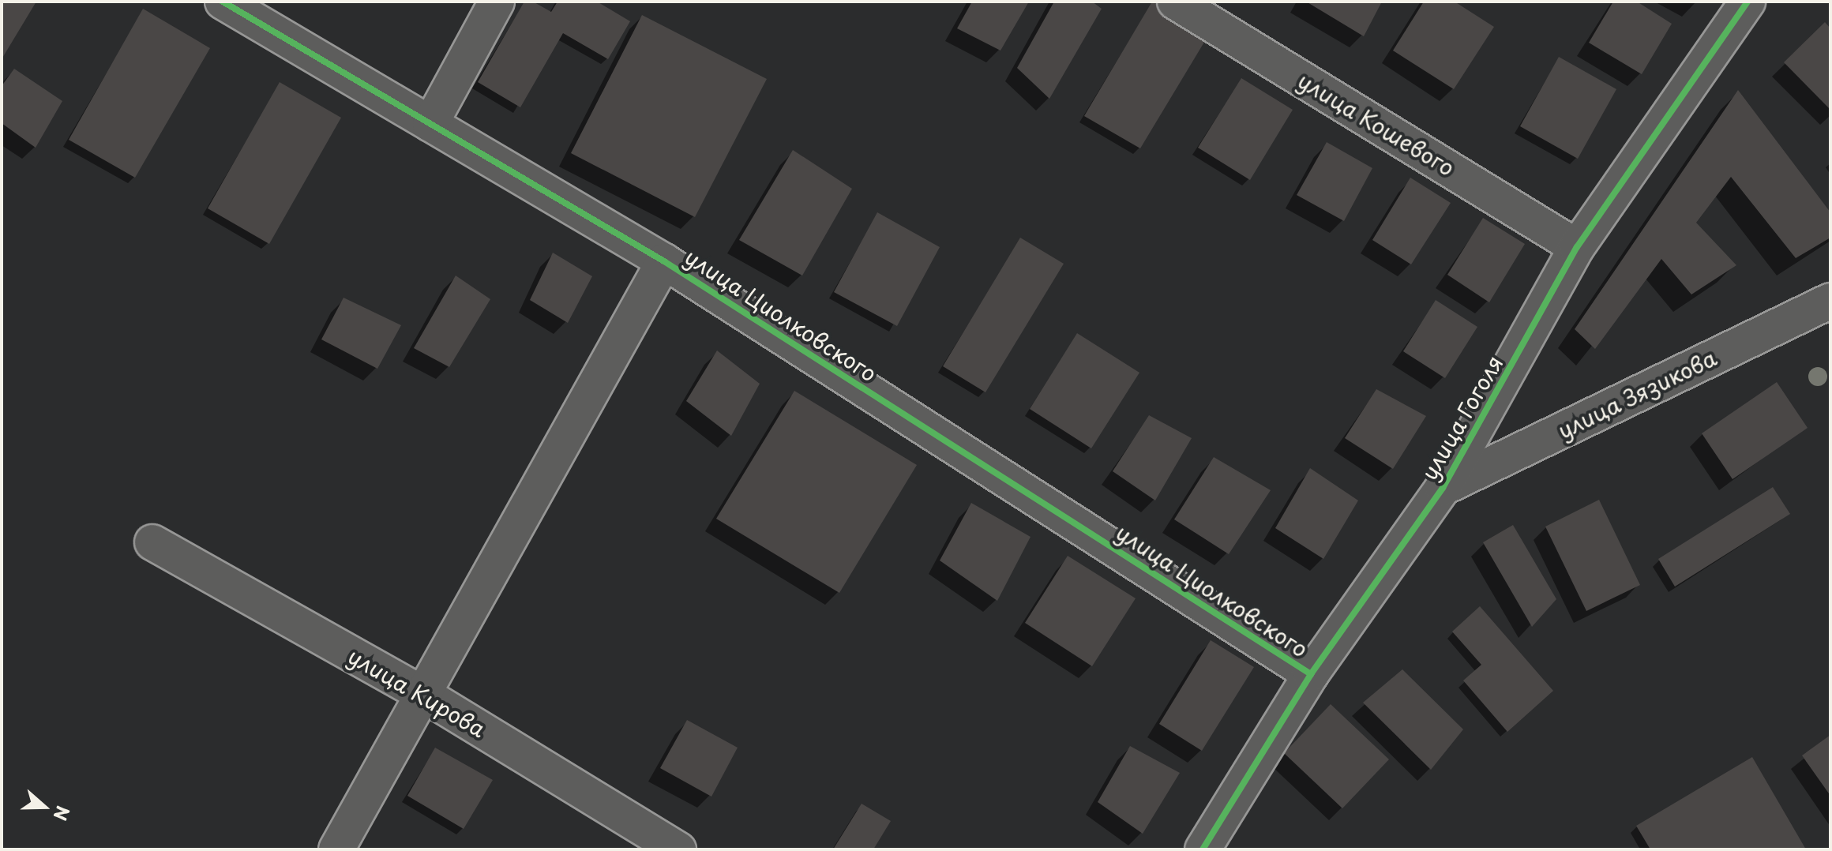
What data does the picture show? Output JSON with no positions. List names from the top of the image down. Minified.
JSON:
{"streets":{"street":["улица Кошевого","улица Циолковского","улица Зязикова","улица Гоголя","улица Кирова"]},"crossings":[["улица Кошевого","улица Гоголя"],["улица Циолковского","улица Гоголя"],["улица Зязикова","улица Гоголя"]],"north":"right"}
